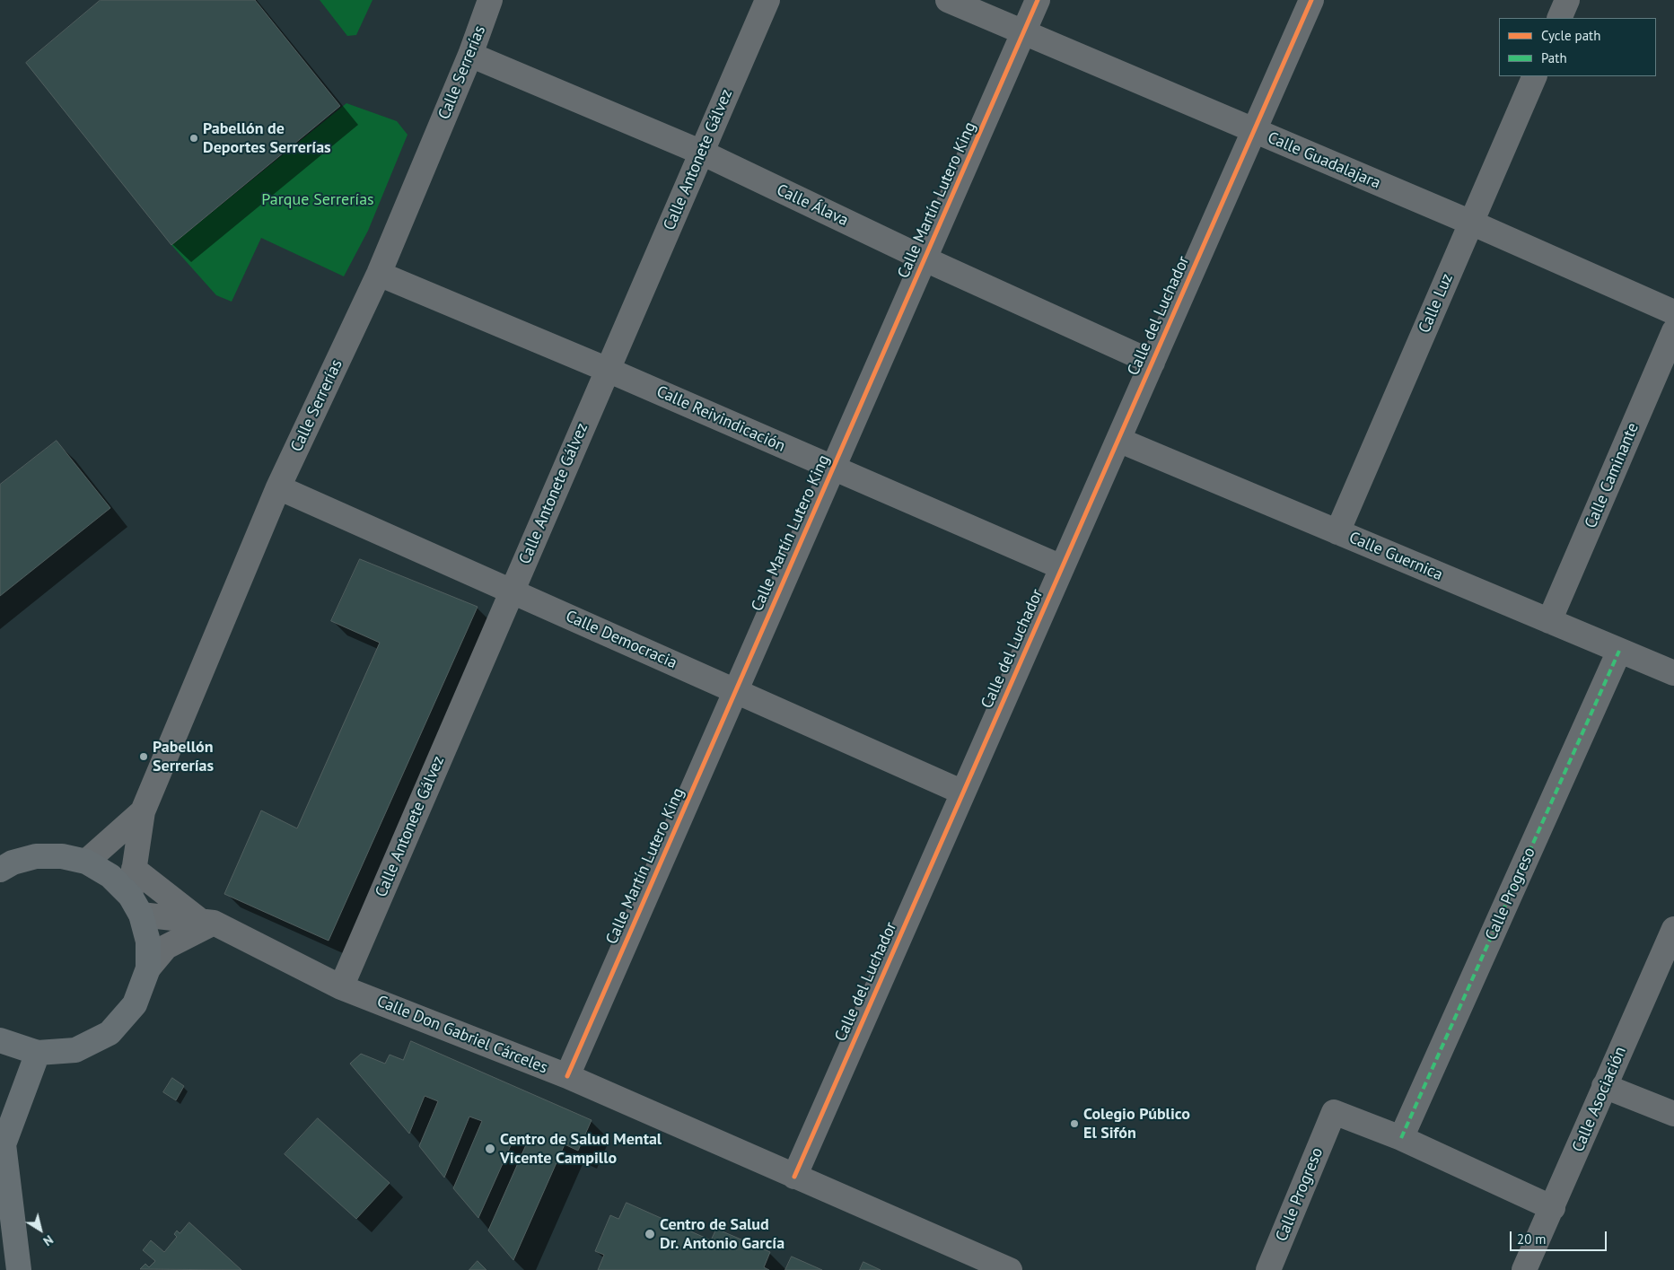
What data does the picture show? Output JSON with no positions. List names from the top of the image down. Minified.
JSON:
{"streets":{"street":["Calle Serrerías","Calle Antonete Gálvez","Calle Guadalajara","Calle Martín Lutero King","Calle Álava","Calle Luz","Calle del Luchador","Calle Reivindicación","Calle Caminante","Calle Guernica","Calle Democracia","Calle Progreso","Calle Don Gabriel Cárceles","Calle Asociación"]},"crossings":[["Calle Serrerías","Calle Álava"],["Calle Serrerías","Calle Reivindicación"],["Calle Serrerías","Calle Democracia"],["Calle Antonete Gálvez","Calle Álava"],["Calle Antonete Gálvez","Calle Reivindicación"],["Calle Antonete Gálvez","Calle Democracia"],["Calle Antonete Gálvez","Calle Don Gabriel Cárceles"],["Calle Guadalajara","Calle Martín Lutero King"],["Calle Guadalajara","Calle Luz"],["Calle Guadalajara","Calle del Luchador"],["Calle Martín Lutero King","Calle Álava"],["Calle Martín Lutero King","Calle Reivindicación"],["Calle Martín Lutero King","Calle Democracia"],["Calle Martín Lutero King","Calle Don Gabriel Cárceles"],["Calle Álava","Calle del Luchador"],["Calle Luz","Calle Guernica"],["Calle del Luchador","Calle Reivindicación"],["Calle del Luchador","Calle Guernica"],["Calle del Luchador","Calle Democracia"],["Calle del Luchador","Calle Don Gabriel Cárceles"],["Calle Caminante","Calle Guernica"],["Calle Guernica","Calle Progreso"],["Calle Progreso","Calle Asociación"]],"parks":["Parque Serrerías"],"places":["Pabellón de Deportes Serrerías","Pabellón Serrerías","Colegio Público El Sifón","Centro de Salud Mental Vicente Campillo","Centro de Salud Dr. Antonio García"],"legend":["Cycle path","Path"],"scale_bar":"20 m","north":"bottom right"}
